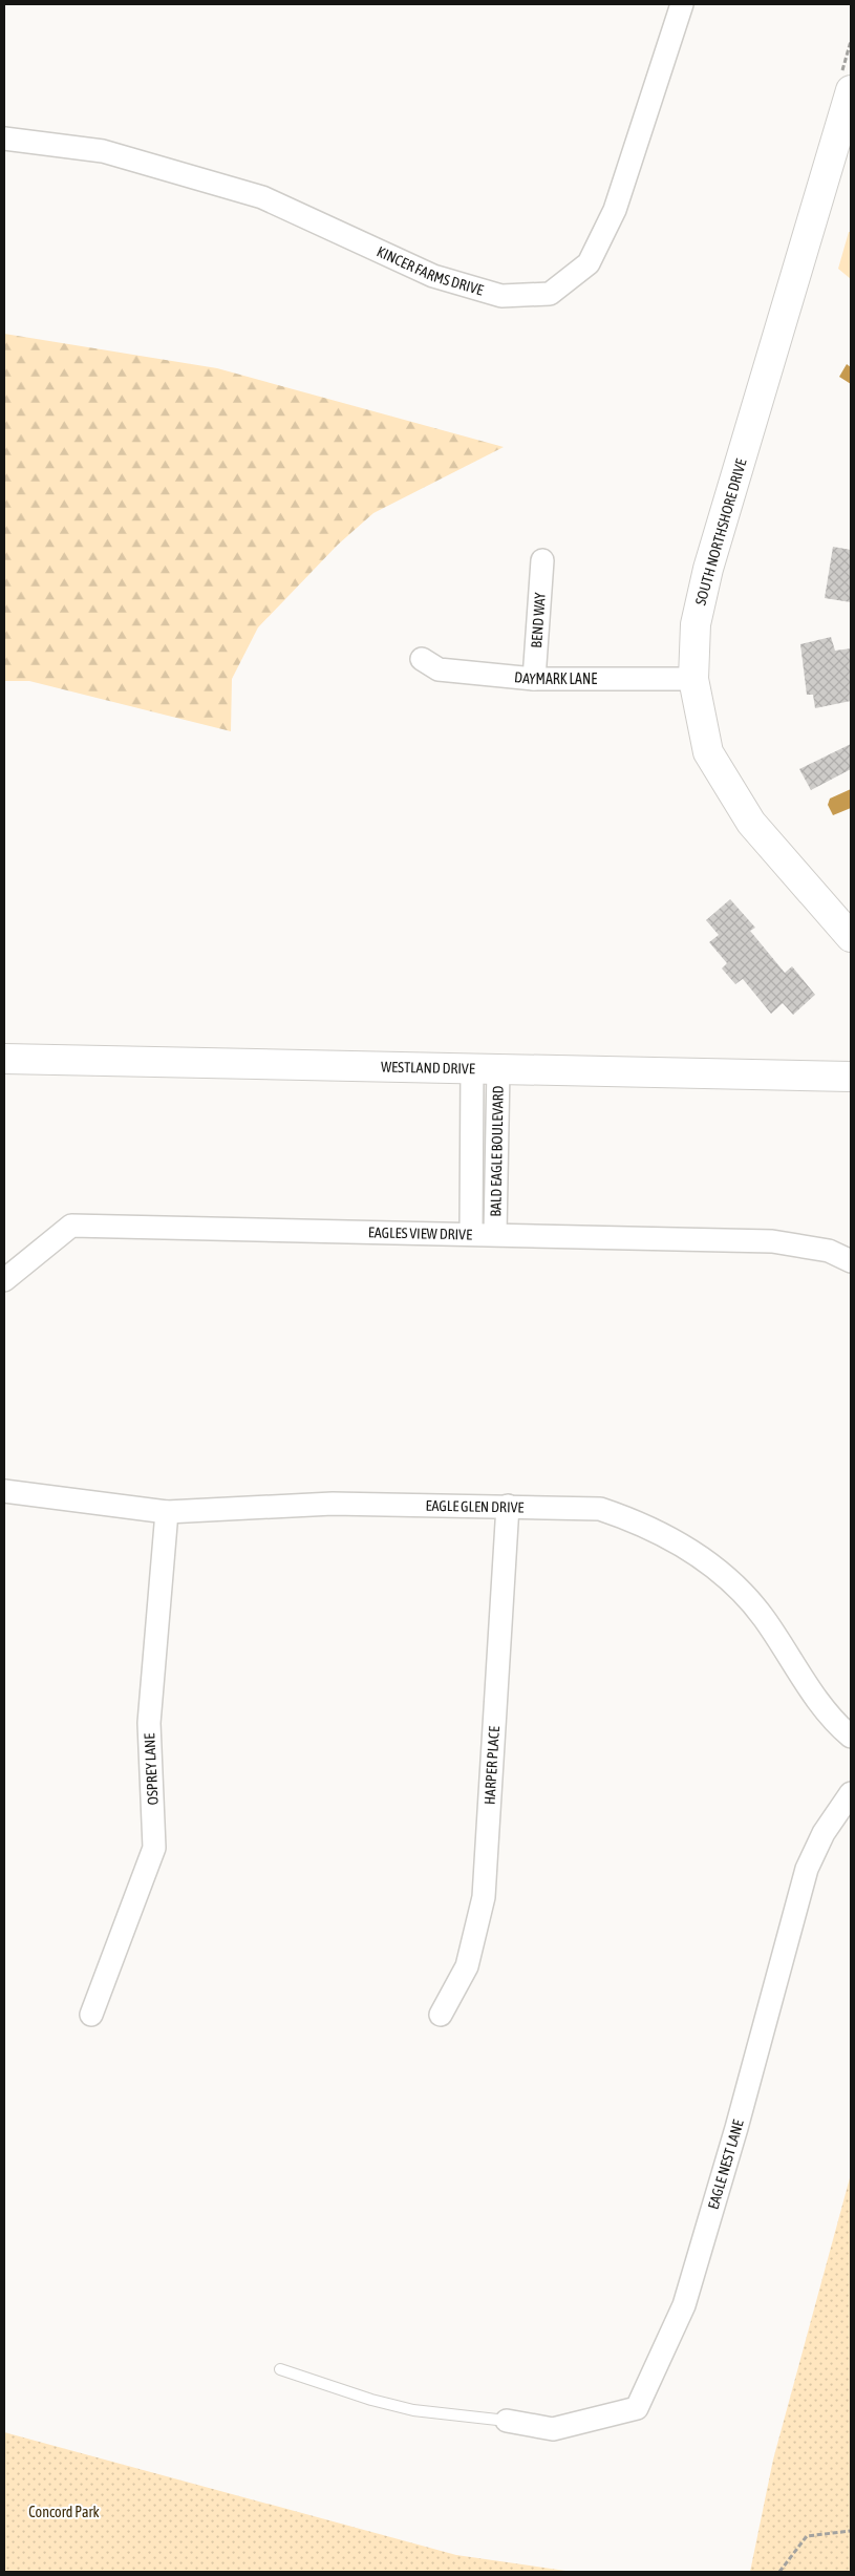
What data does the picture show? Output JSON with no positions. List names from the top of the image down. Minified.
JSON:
{"streets":{"main road":["SOUTH NORTHSHORE DRIVE","WESTLAND DRIVE"],"street":["KINCER FARMS DRIVE","BEND WAY","DAYMARK LANE","BALD EAGLE BOULEVARD","EAGLES VIEW DRIVE","EAGLE GLEN DRIVE","HARPER PLACE","OSPREY LANE","EAGLE NEST LANE"]},"crossings":[["SOUTH NORTHSHORE DRIVE","DAYMARK LANE"],["BEND WAY","DAYMARK LANE"],["WESTLAND DRIVE","BALD EAGLE BOULEVARD"],["BALD EAGLE BOULEVARD","EAGLES VIEW DRIVE"],["EAGLE GLEN DRIVE","HARPER PLACE"],["EAGLE GLEN DRIVE","OSPREY LANE"]],"parks":["Concord Park"]}
